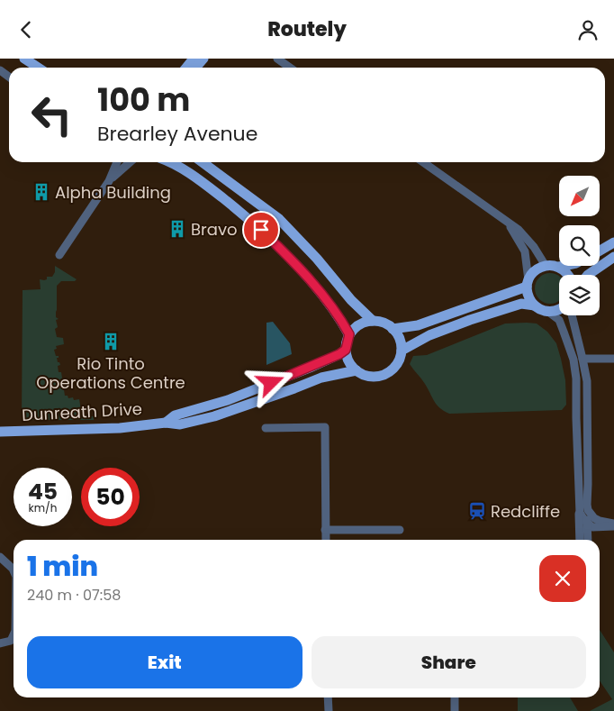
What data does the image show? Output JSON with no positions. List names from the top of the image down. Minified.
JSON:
{"streets":{"main road":["Dunreath Drive"]},"places":{"building":["Alpha Building","Bravo","Rio Tinto Operations Centre"],"station":["Redcliffe"]},"north":"bottom left","page":{"header":"Routely","turn":["100 m","Brearley Avenue"],"speed":"45 km/h","limit":"50","heading":["1 min","240 m · 07:58"],"buttons":["Exit","Share"]}}
